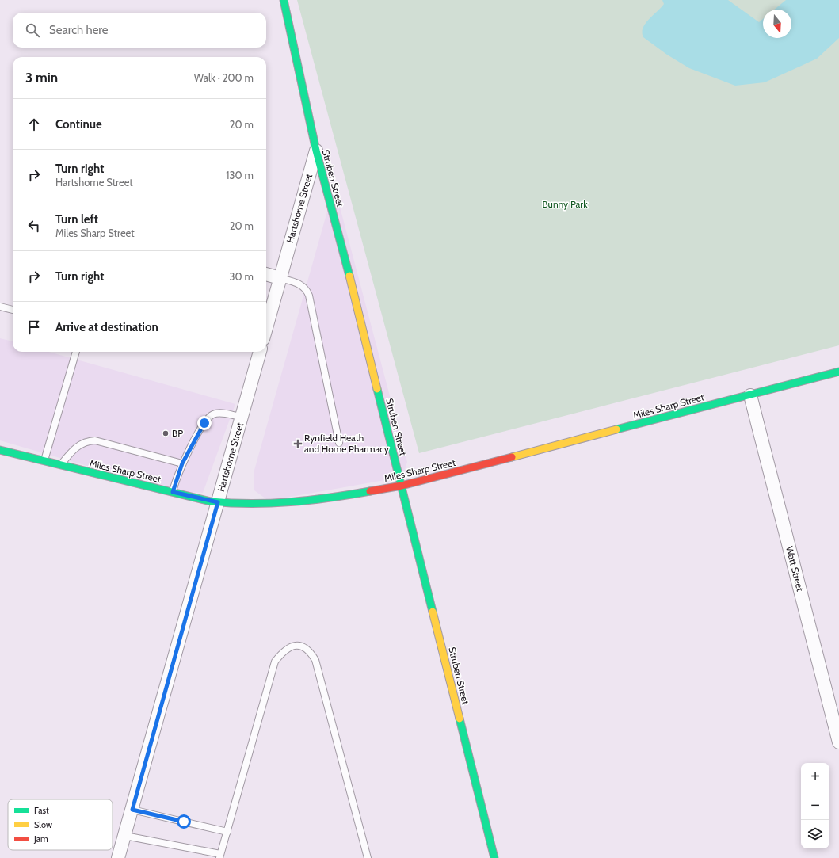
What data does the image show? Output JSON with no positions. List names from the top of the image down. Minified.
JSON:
{"streets":{"street":["Struben Street","Hartshorne Street","Miles Sharp Street","Watt Street"]},"crossings":[["Struben Street","Hartshorne Street"],["Struben Street","Miles Sharp Street"],["Hartshorne Street","Miles Sharp Street"],["Miles Sharp Street","Watt Street"]],"parks":["Bunny Park"],"places":{"other":["BP"],"health":["Rynfield Heath and Home Pharmacy"]},"legend":["Fast","Slow","Jam"],"north":"bottom","page":{"search":"Search here","heading":["3 min","Walk · 200 m"],"list":[["Continue","20 m"],["Turn right","Hartshorne Street","130 m"],["Turn left","Miles Sharp Street","20 m"],["Turn right","30 m"],"Arrive at destination"],"map_buttons":["+","−"]}}
